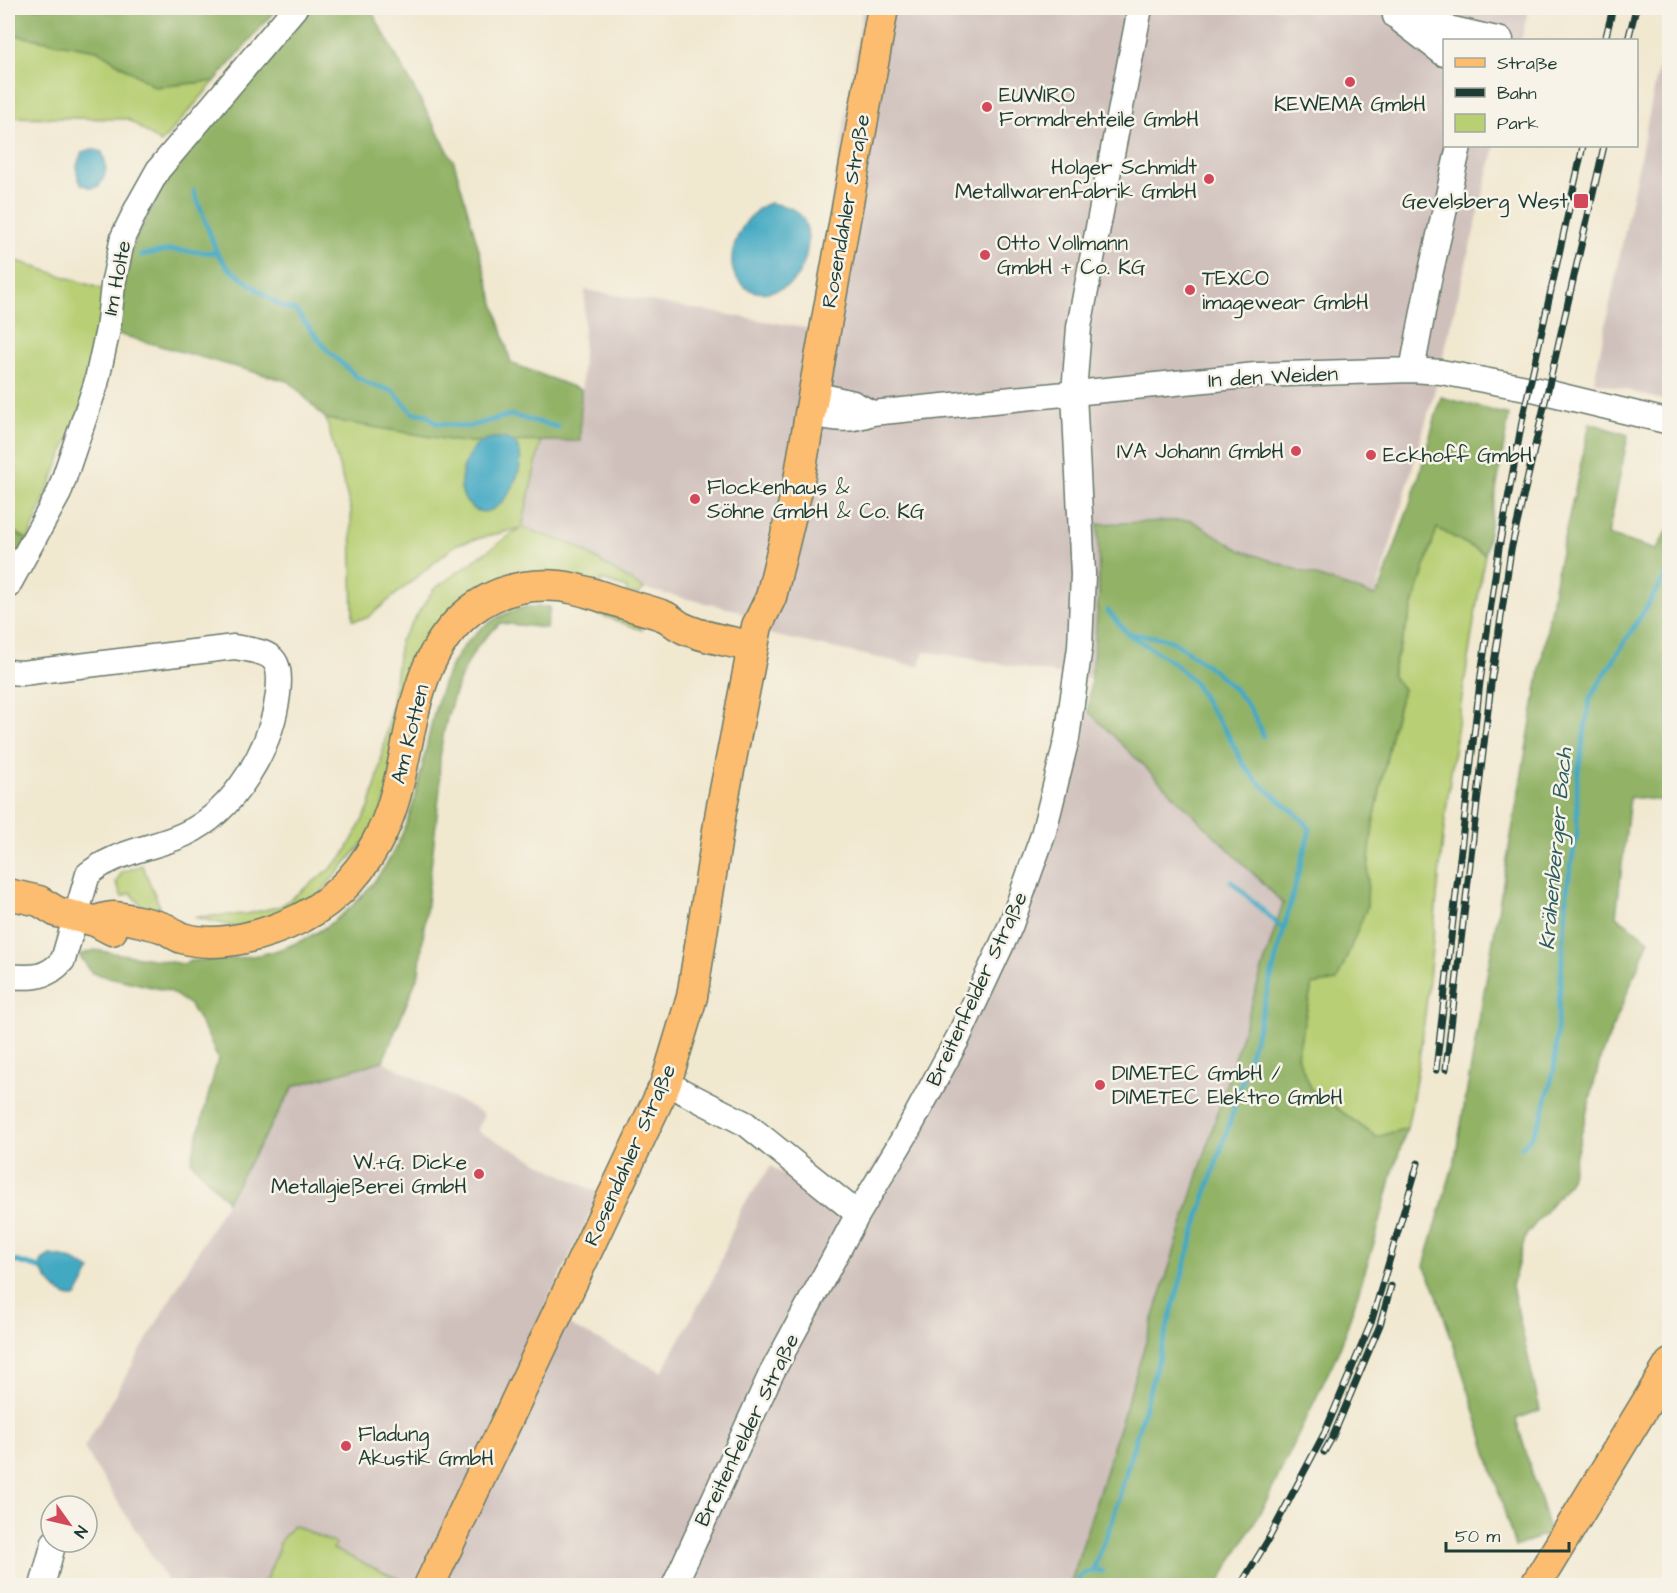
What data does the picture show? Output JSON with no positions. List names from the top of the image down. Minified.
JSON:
{"streets":{"main road":["Rosendahler Straße","Am Kotten"],"street":["Im Holte","In den Weiden","Breitenfelder Straße"]},"crossings":[["Rosendahler Straße","In den Weiden"],["Rosendahler Straße","Am Kotten"],["In den Weiden","Breitenfelder Straße"]],"water":["Krähenberger Bach"],"places":{"other":["KEWEMA GmbH","EUWIRO Formdrehteile GmbH","Holger Schmidt Metallwarenfabrik GmbH","Otto Vollmann GmbH + Co. KG","TEXCO imagewear GmbH","IVA Johann GmbH","Eckhoff GmbH","Flockenhaus & Söhne GmbH & Co. KG","DIMETEC GmbH / DIMETEC Elektro GmbH","W.+G. Dicke Metallgießerei GmbH","Fladung Akustik GmbH"],"transit":["Gevelsberg West"]},"legend":["Straße","Bahn","Park"],"scale_bar":"50 m","north":"bottom right"}
